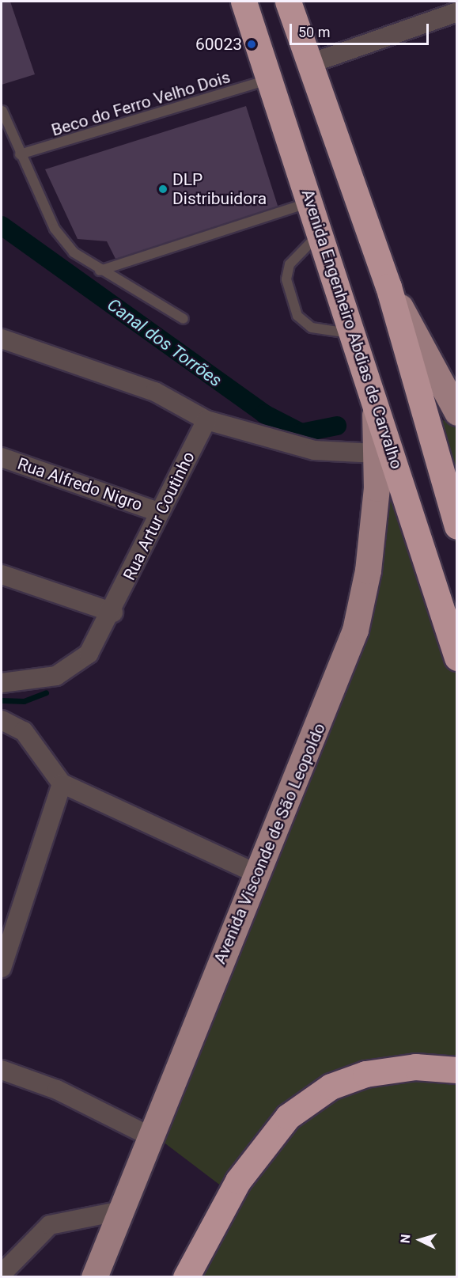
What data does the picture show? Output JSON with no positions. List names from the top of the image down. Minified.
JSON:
{"streets":{"highway":["Avenida Engenheiro Abdias de Carvalho"],"main road":["Avenida Visconde de São Leopoldo"],"street":["Rua Alfredo Nigro","Rua Artur Coutinho"],"lane":["Beco do Ferro Velho Dois"]},"crossings":[["Beco do Ferro Velho Dois","Avenida Engenheiro Abdias de Carvalho"],["Avenida Engenheiro Abdias de Carvalho","Avenida Visconde de São Leopoldo"],["Rua Alfredo Nigro","Rua Artur Coutinho"]],"water":["Canal dos Torrões"],"places":["60023","DLP Distribuidora"],"scale_bar":"50 m","north":"left"}
